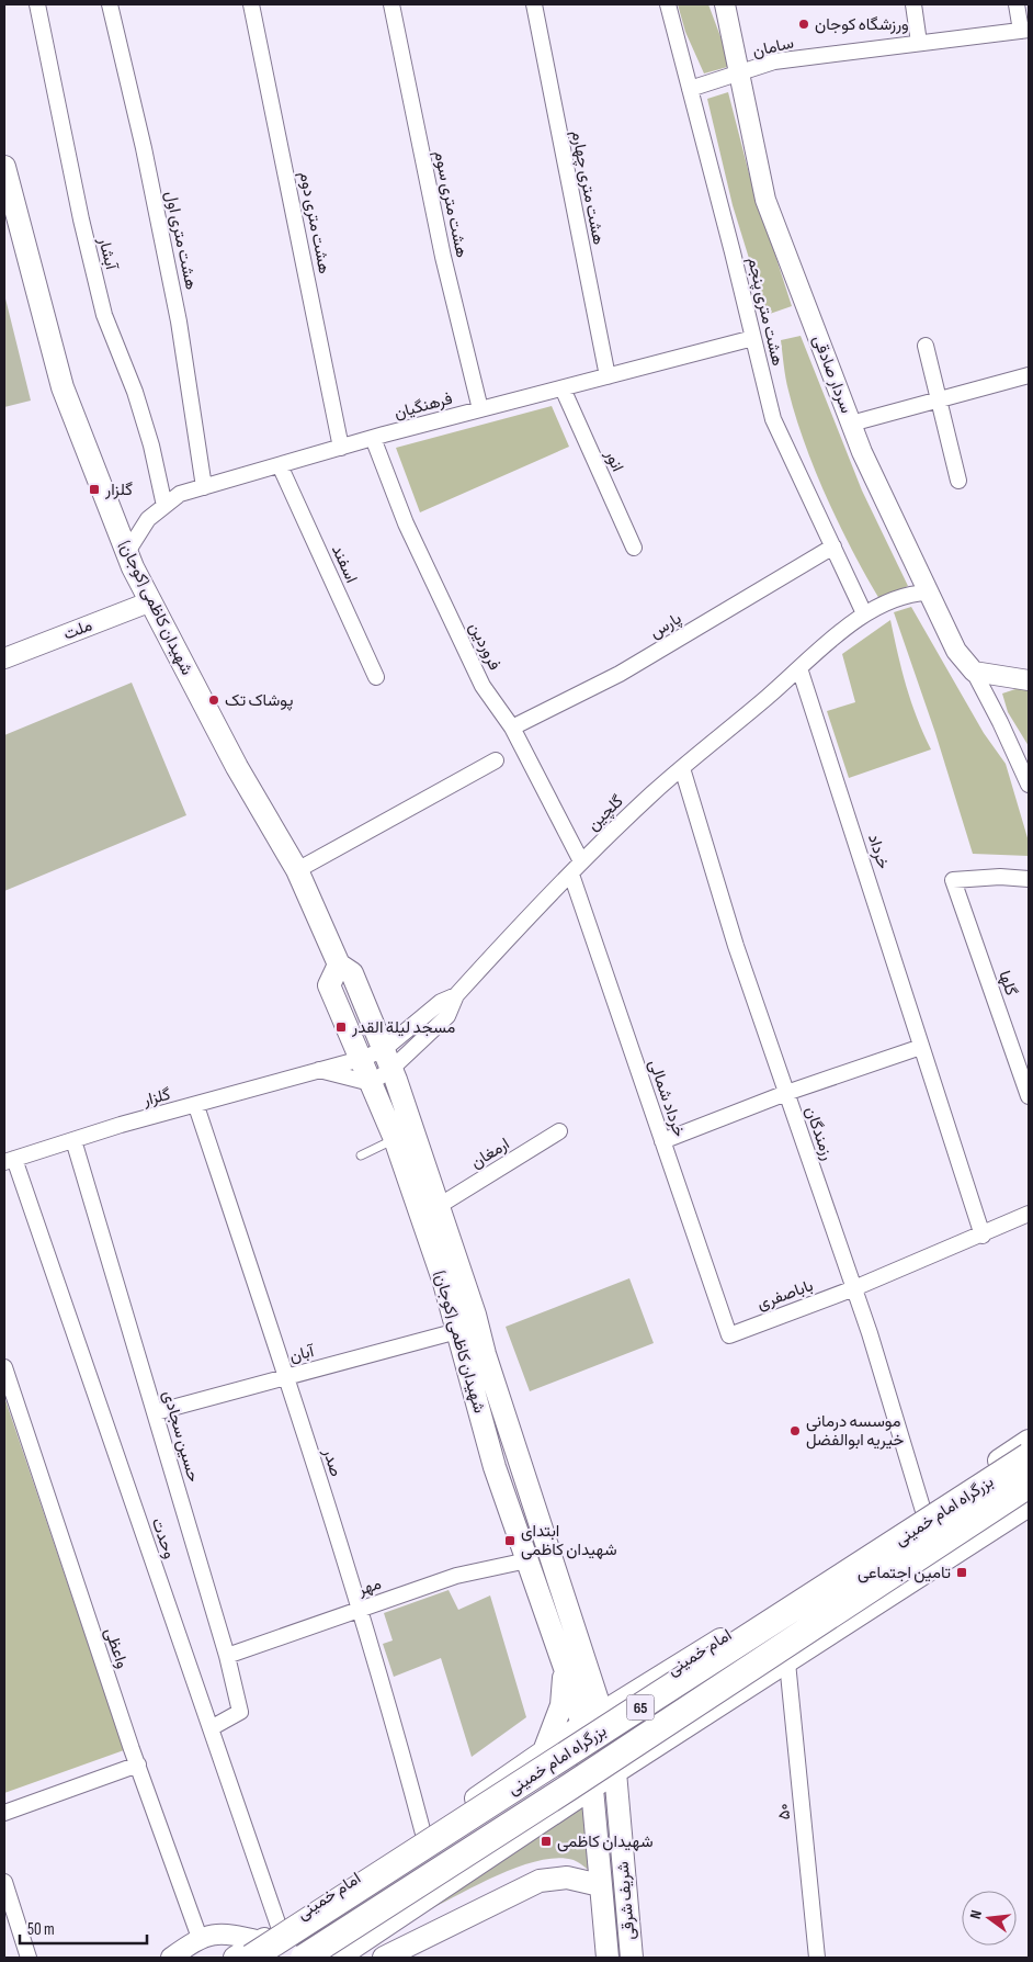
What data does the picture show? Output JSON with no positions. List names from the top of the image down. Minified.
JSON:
{"streets":{"highway":["بزرگراه امام خمینی","65"],"main road":["شهیدان کاظمی (کوجان)","امام خمینی","شریف شرقی"],"street":["سامان","هشت متری چهارم","هشت متری سوم","هشت متری دوم","هشت متری اول","آبشار","هشت متری پنجم","سردار صادقی","فرهنگیان","انور","اسفند","پارس","ملت","فروردین","گلچین","خرداد","گلها","گلزار","خرداد شمالی","رزمندگان","ارمغان","باباصفری","آبان","حسین سجادی","صدر","وحدت","مهر","واعظی","۵۰"]},"crossings":[["سامان","هشت متری پنجم"],["سامان","سردار صادقی"],["هشت متری چهارم","فرهنگیان"],["هشت متری سوم","فرهنگیان"],["هشت متری دوم","فرهنگیان"],["هشت متری اول","فرهنگیان"],["آبشار","فرهنگیان"],["هشت متری پنجم","فرهنگیان"],["هشت متری پنجم","پارس"],["هشت متری پنجم","گلچین"],["سردار صادقی","گلچین"],["فرهنگیان","انور"],["فرهنگیان","اسفند"],["فرهنگیان","شهیدان کاظمی (کوجان)"],["فرهنگیان","فروردین"],["شهیدان کاظمی (کوجان)","ملت"],["شهیدان کاظمی (کوجان)","گلچین"],["شهیدان کاظمی (کوجان)","گلزار"],["شهیدان کاظمی (کوجان)","ارمغان"],["شهیدان کاظمی (کوجان)","آبان"],["شهیدان کاظمی (کوجان)","مهر"],["شهیدان کاظمی (کوجان)","امام خمینی"],["شهیدان کاظمی (کوجان)","شریف شرقی"],["پارس","فروردین"],["فروردین","گلچین"],["گلچین","خرداد"],["گلچین","گلزار"],["گلچین","خرداد شمالی"],["گلچین","رزمندگان"],["گلزار","حسین سجادی"],["گلزار","صدر"],["گلزار","وحدت"],["خرداد شمالی","باباصفری"],["رزمندگان","باباصفری"],["رزمندگان","امام خمینی"],["آبان","حسین سجادی"],["آبان","صدر"],["حسین سجادی","وحدت"],["حسین سجادی","مهر"],["صدر","مهر"],["صدر","امام خمینی"],["بزرگراه امام خمینی","امام خمینی"],["وحدت","امام خمینی"],["امام خمینی","شریف شرقی"]],"places":{"other":["ورزشگاه کوجان","پوشاک تک","موسسه درمانی خیریه ابوالفضل"],"transit":["گلزار","مسجد لیلة القدر","ابتدای شهیدان کاظمی","تامین اجتماعی","شهیدان کاظمی"]},"scale_bar":"50 m","north":"left"}
